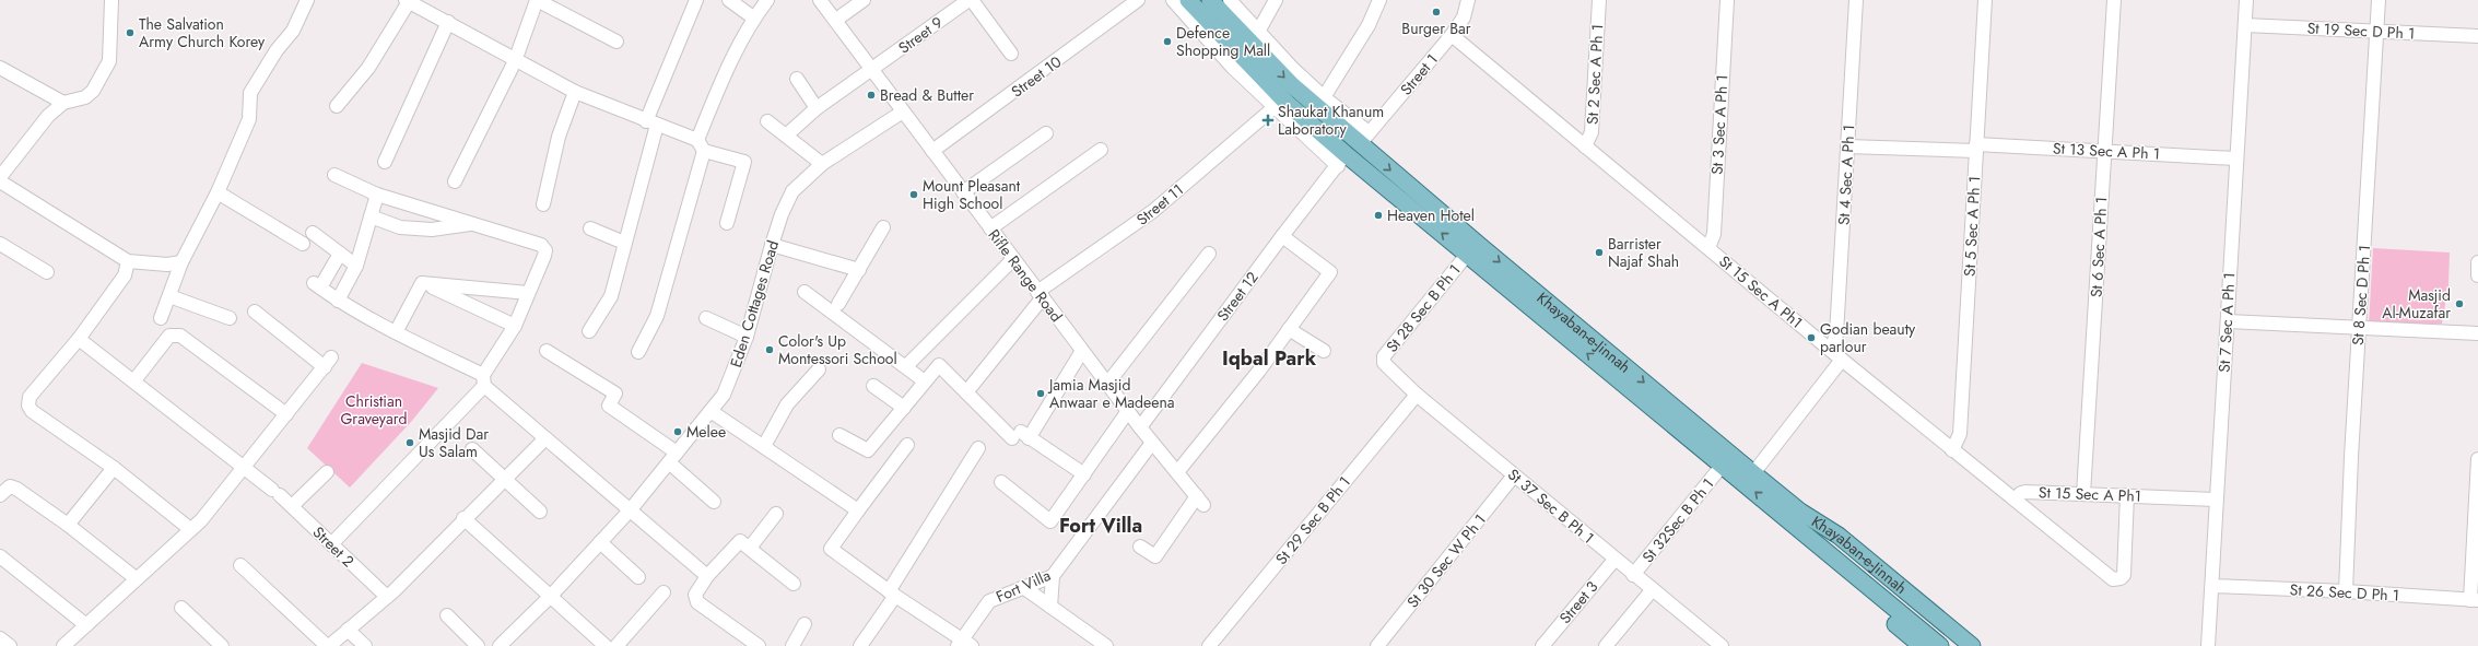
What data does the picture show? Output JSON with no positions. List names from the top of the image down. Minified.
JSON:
{"streets":{"main road":["Khayaban-e-Jinnah"],"street":["St 19 Sec D Ph 1","Street 9","Street 1","St 2 Sec A Ph 1","Street 10","St 3 Sec A Ph 1","St 13 Sec A Ph 1","St 4 Sec A Ph 1","Street 11","St 5 Sec A Ph 1","St 6 Sec A Ph 1","Rifle Range Road","St 15 Sec A Ph1","St 8 Sec D Ph 1","Street 12","Eden Cottages Road","St 28 Sec B Ph 1","St 7 Sec A Ph 1","St 37 Sec B Ph 1","St 29 Sec B Ph 1","St 32Sec B Ph 1","Street 2","St 30 Sec W Ph 1","Fort Villa","St 26 Sec D Ph 1","Street 3"]},"crossings":[["St 19 Sec D Ph 1","St 8 Sec D Ph 1"],["St 19 Sec D Ph 1","St 7 Sec A Ph 1"],["Street 9","Rifle Range Road"],["Street 1","St 15 Sec A Ph1"],["Street 1","Khayaban-e-Jinnah"],["St 2 Sec A Ph 1","St 15 Sec A Ph1"],["Street 10","Rifle Range Road"],["St 3 Sec A Ph 1","St 15 Sec A Ph1"],["St 13 Sec A Ph 1","St 4 Sec A Ph 1"],["St 13 Sec A Ph 1","St 5 Sec A Ph 1"],["St 13 Sec A Ph 1","St 6 Sec A Ph 1"],["St 13 Sec A Ph 1","St 7 Sec A Ph 1"],["St 4 Sec A Ph 1","St 15 Sec A Ph1"],["Street 11","Rifle Range Road"],["St 5 Sec A Ph 1","St 15 Sec A Ph1"],["St 6 Sec A Ph 1","St 15 Sec A Ph1"],["Rifle Range Road","Street 12"],["Rifle Range Road","Eden Cottages Road"],["Rifle Range Road","Fort Villa"],["St 15 Sec A Ph1","St 7 Sec A Ph 1"],["St 8 Sec D Ph 1","St 26 Sec D Ph 1"],["Street 12","Khayaban-e-Jinnah"],["St 28 Sec B Ph 1","Khayaban-e-Jinnah"],["St 28 Sec B Ph 1","St 37 Sec B Ph 1"],["St 7 Sec A Ph 1","St 26 Sec D Ph 1"],["Khayaban-e-Jinnah","St 32Sec B Ph 1"],["St 37 Sec B Ph 1","St 29 Sec B Ph 1"],["St 37 Sec B Ph 1","St 32Sec B Ph 1"],["St 37 Sec B Ph 1","St 30 Sec W Ph 1"],["St 37 Sec B Ph 1","Street 3"]],"districts":["Iqbal Park","Fort Villa"],"parks":["Christian Graveyard"],"places":{"other":["Burger Bar","The Salvation Army Church Korey","Defence Shopping Mall","Bread & Butter","Mount Pleasant High School","Heaven Hotel","Barrister Najaf Shah","Masjid Al-Muzafar","Godian beauty parlour","Color's Up Montessori School","Jamia Masjid Anwaar e Madeena","Melee","Masjid Dar Us Salam"],"health":["Shaukat Khanum Laboratory"]}}
